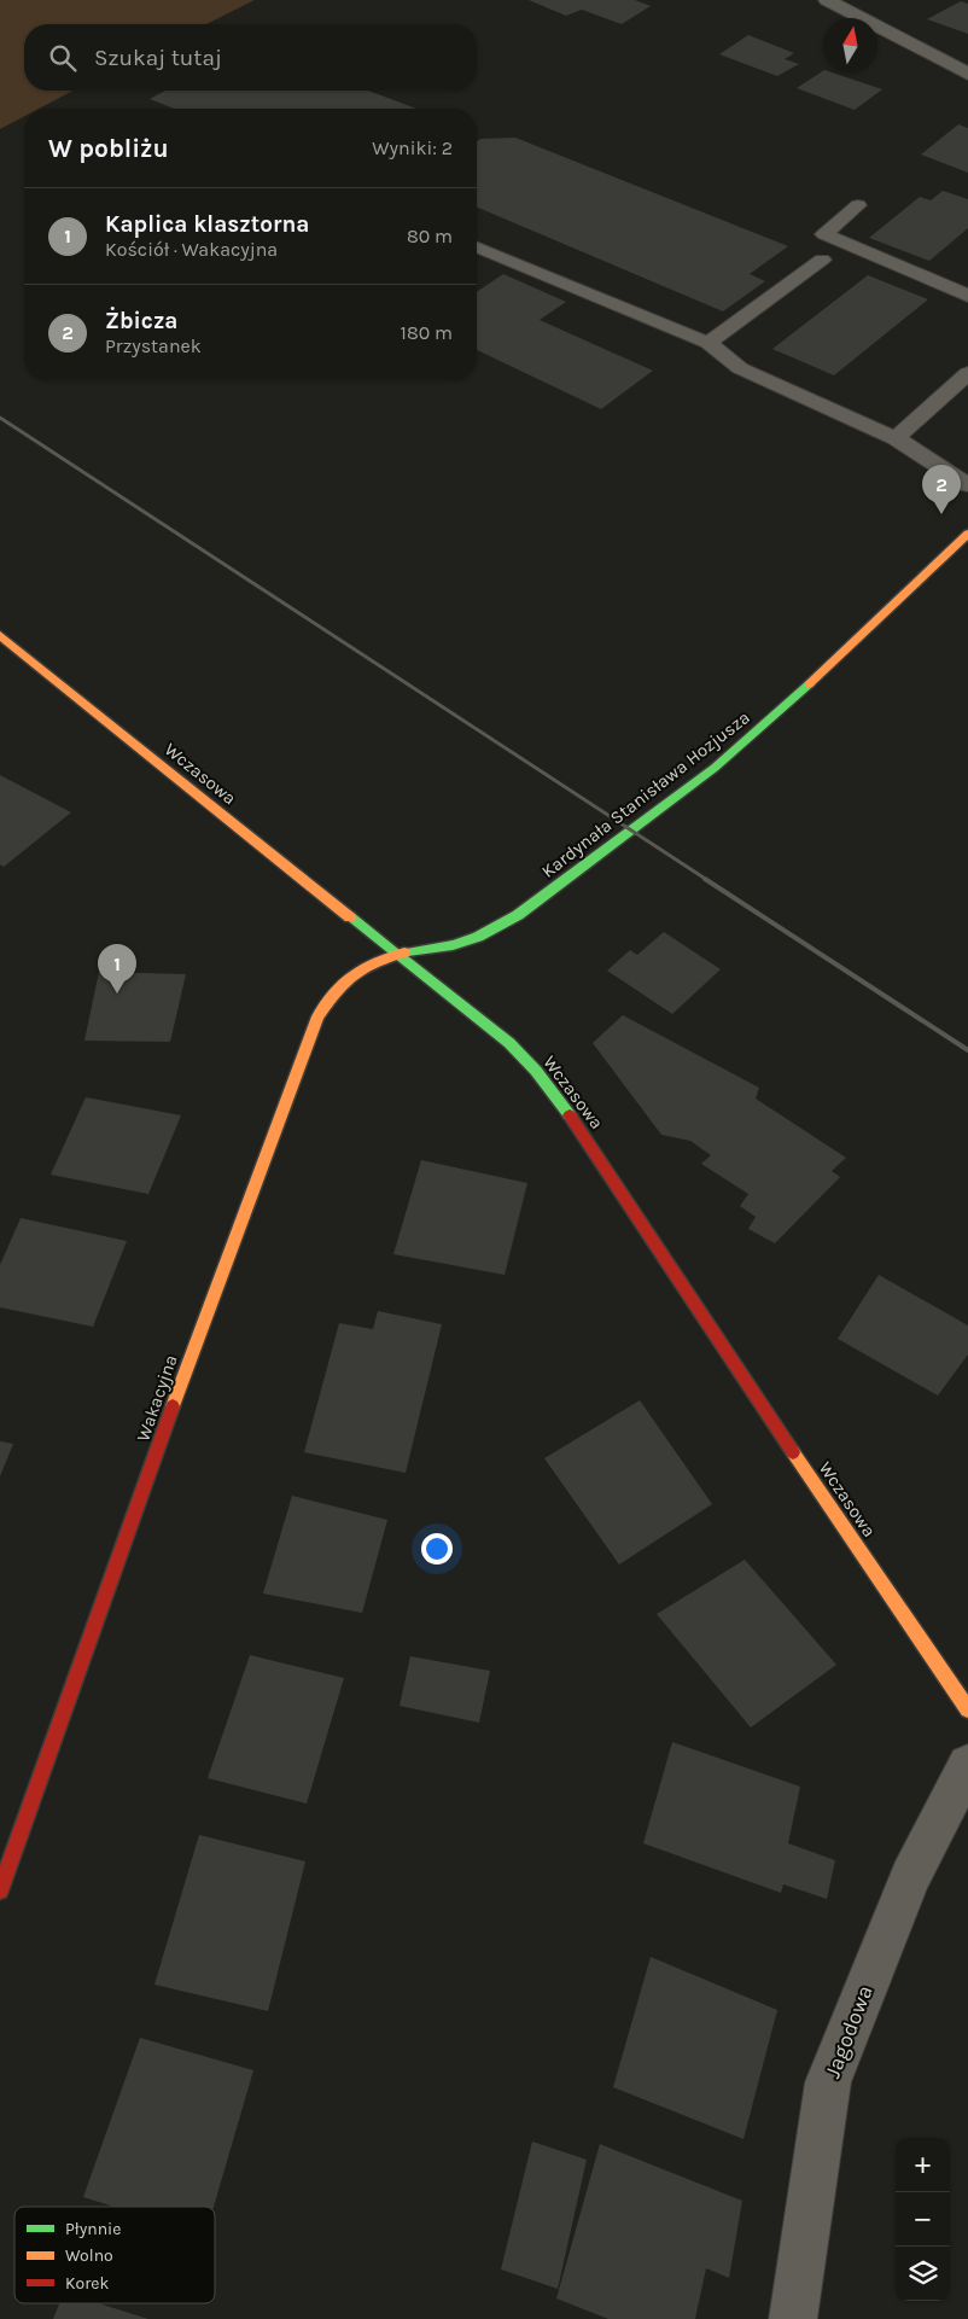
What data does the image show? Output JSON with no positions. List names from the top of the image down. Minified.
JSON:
{"streets":{"street":["Wczasowa","Kardynała Stanisława Hozjusza","Wakacyjna","Jagodowa"]},"crossings":[["Wczasowa","Kardynała Stanisława Hozjusza"],["Wczasowa","Wakacyjna"],["Kardynała Stanisława Hozjusza","Wakacyjna"]],"legend":["Płynnie","Wolno","Korek"],"north":"top","page":{"search":"Szukaj tutaj","heading":["W pobliżu","Wyniki: 2"],"list":[{"mark":"1","name":"Kaplica klasztorna","note":"Kościół · Wakacyjna","value":"80 m"},{"mark":"2","name":"Żbicza","note":"Przystanek","value":"180 m"}],"pins":["2","1"],"map_buttons":["+","−"]}}
